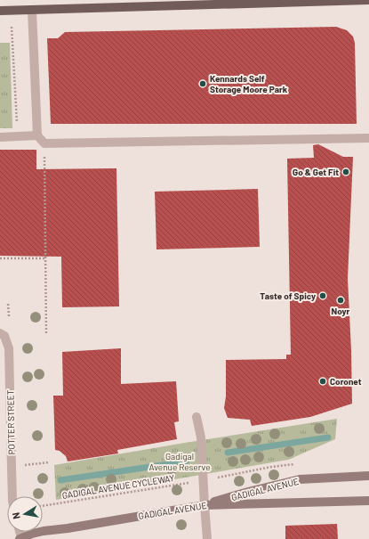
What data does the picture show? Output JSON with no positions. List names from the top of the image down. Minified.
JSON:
{"streets":{"street":["POTTER STREET","GADIGAL AVENUE"],"path":["GADIGAL AVENUE CYCLEWAY"]},"parks":["Gadigal Avenue Reserve"],"places":["Kennards Self Storage Moore Park","Go & Get Fit","Taste of Spicy","Noyr","Coronet"],"north":"left"}
